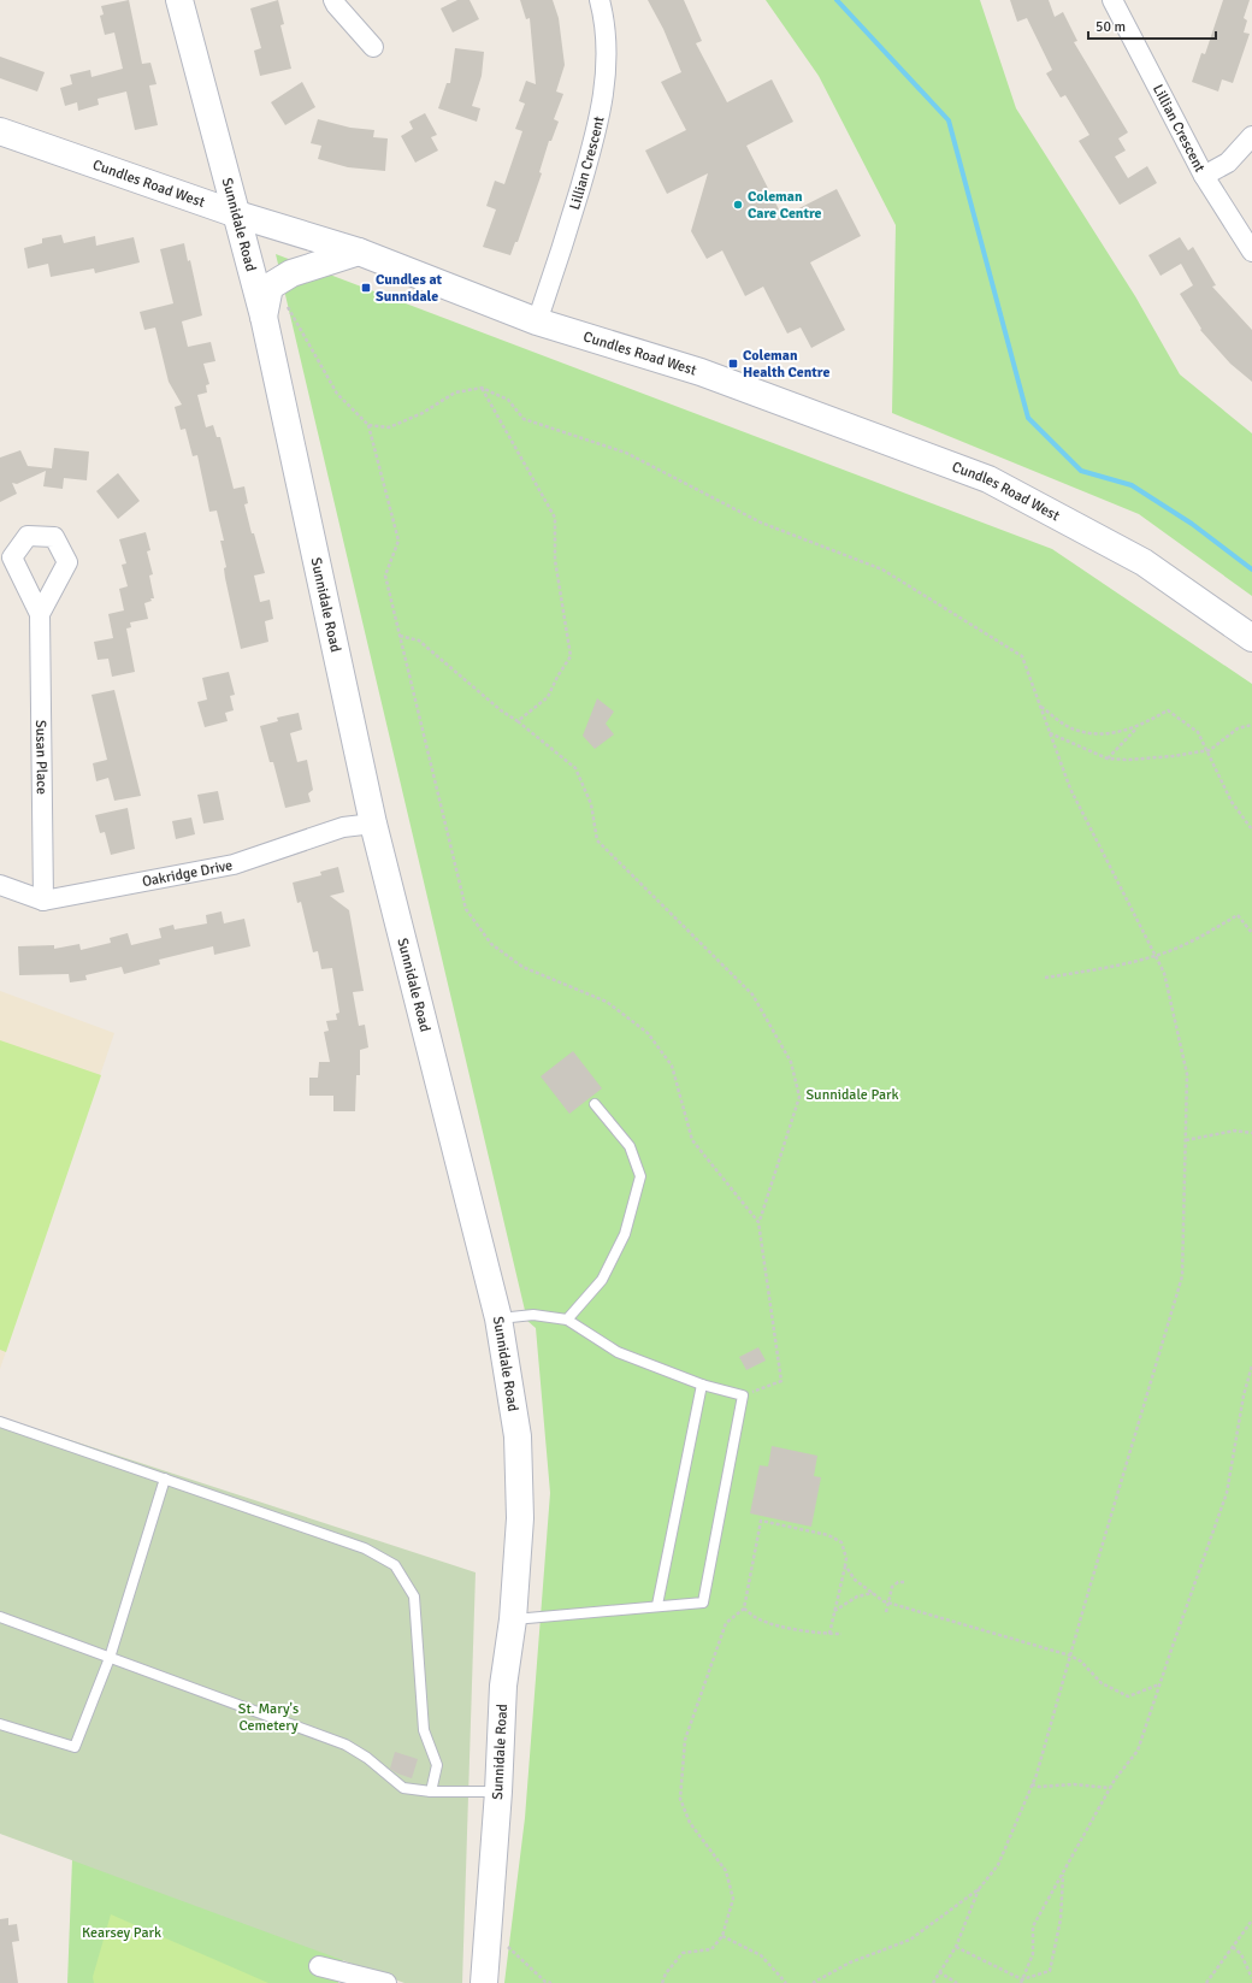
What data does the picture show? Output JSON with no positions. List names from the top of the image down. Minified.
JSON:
{"streets":{"main road":["Cundles Road West","Sunnidale Road"],"street":["Lillian Crescent","Susan Place","Oakridge Drive"]},"crossings":[["Lillian Crescent","Cundles Road West"],["Cundles Road West","Sunnidale Road"],["Sunnidale Road","Oakridge Drive"],["Susan Place","Oakridge Drive"]],"parks":["Sunnidale Park","St. Mary's Cemetery","Kearsey Park"],"places":{"other":["Coleman Care Centre"],"transit":["Cundles at Sunnidale","Coleman Health Centre"]},"scale_bar":"50 m"}
